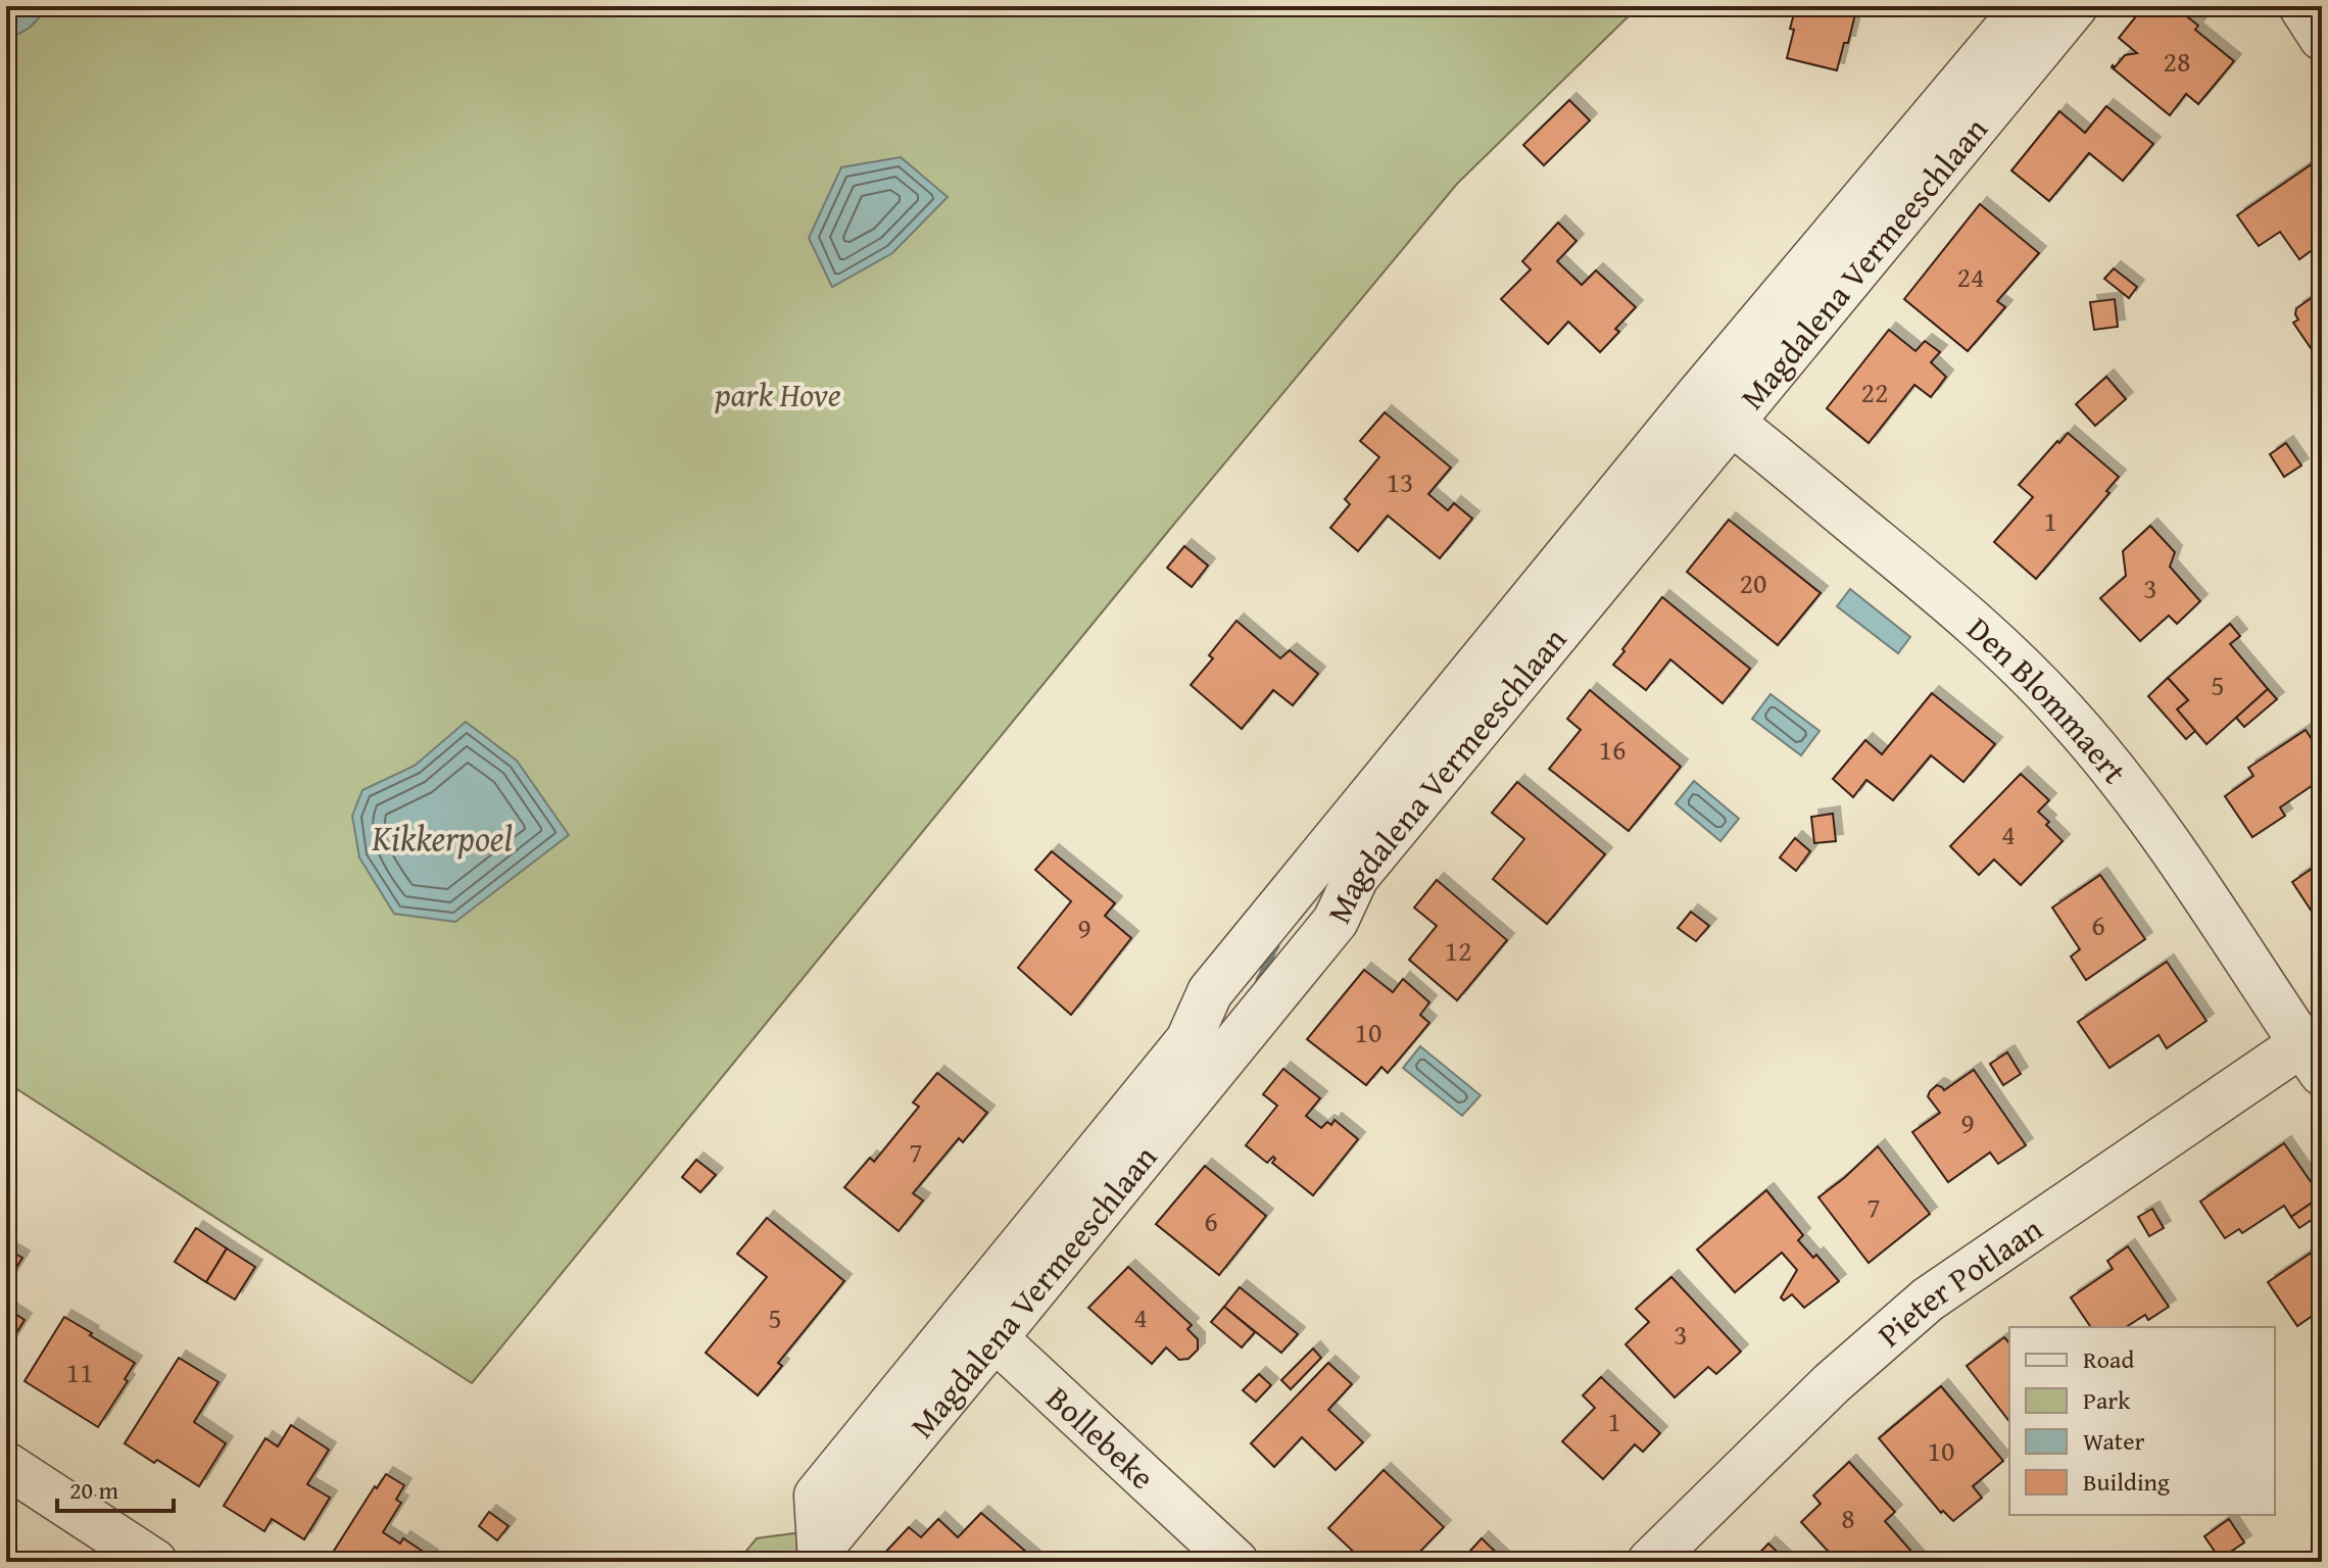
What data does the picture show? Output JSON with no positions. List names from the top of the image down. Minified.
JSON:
{"streets":{"street":["Magdalena Vermeeschlaan","Den Blommaert","Pieter Potlaan","Bollebeke"]},"crossings":[["Magdalena Vermeeschlaan","Den Blommaert"],["Magdalena Vermeeschlaan","Bollebeke"],["Den Blommaert","Pieter Potlaan"]],"water":["Kikkerpoel"],"parks":["park Hove"],"house_numbers":["28","24","22","13","1","20","3","5","16","4","6","9","12","10","9","7","7","6","4","5","3","11","1","10","8"],"legend":["Road","Park","Water","Building"],"scale_bar":"20 m"}
